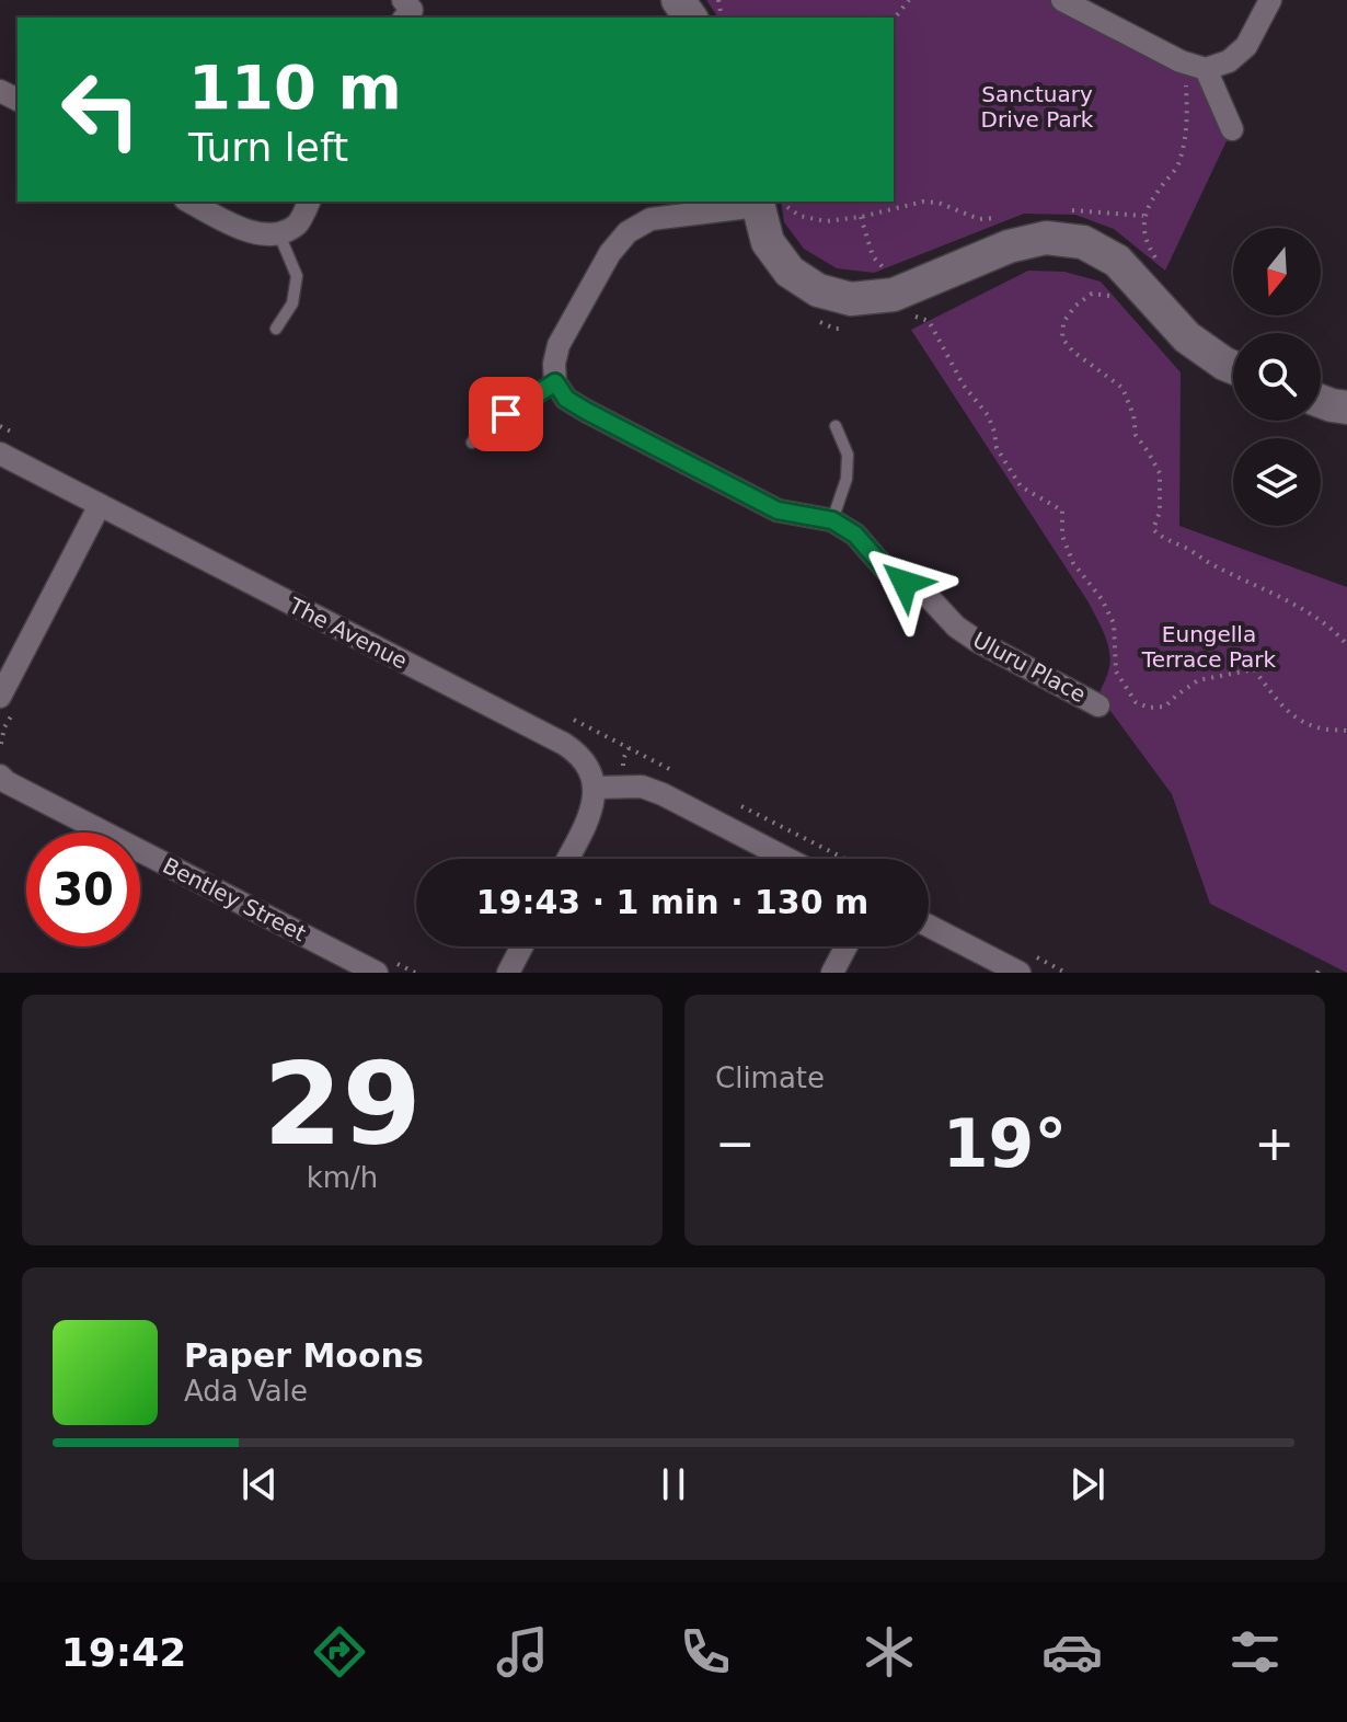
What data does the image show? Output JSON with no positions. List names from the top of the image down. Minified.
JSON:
{"streets":{"street":["The Avenue","Uluru Place","Bentley Street"]},"parks":["Sanctuary Drive Park","Eungella Terrace Park"],"north":"bottom","page":{"turn":["110 m","Turn left"],"limit":"30","trip":"19:43 · 1 min · 130 m","tile":[["29","km/h"],"Climate"],"heat":["−","19°","+"],"song":["Paper Moons","Ada Vale"],"tabs":"19:42"}}
